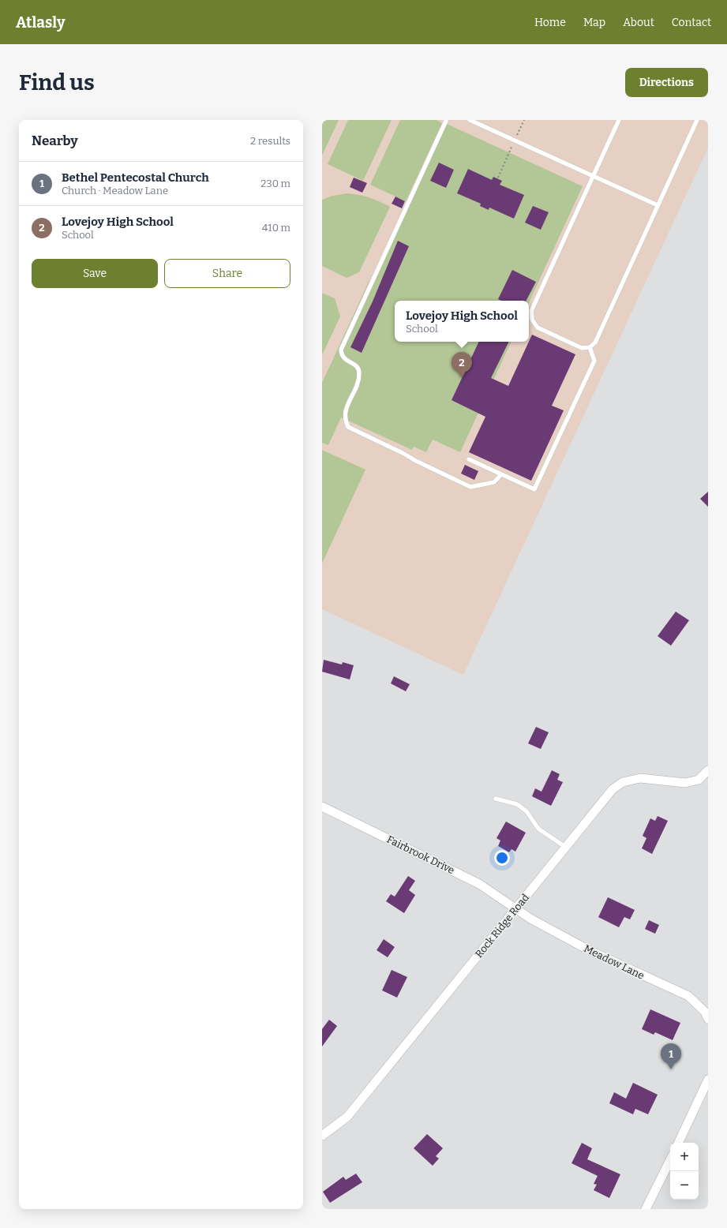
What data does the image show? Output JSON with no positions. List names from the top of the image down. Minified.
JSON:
{"streets":{"street":["Fairbrook Drive","Rock Ridge Road","Meadow Lane"]},"crossings":[["Fairbrook Drive","Rock Ridge Road"],["Fairbrook Drive","Meadow Lane"],["Rock Ridge Road","Meadow Lane"]],"page":{"header":"Atlasly","nav":["Home","Map","About","Contact"],"buttons":["Directions",["Save","Share"]],"title":"Find us","heading":["Nearby","2 results"],"list":[{"mark":"1","name":"Bethel Pentecostal Church","note":"Church · Meadow Lane","value":"230 m"},{"mark":"2","name":"Lovejoy High School","note":"School","value":"410 m"}],"popup":["Lovejoy High School","School"],"pins":["2","1"],"map_buttons":["+","−"]}}
